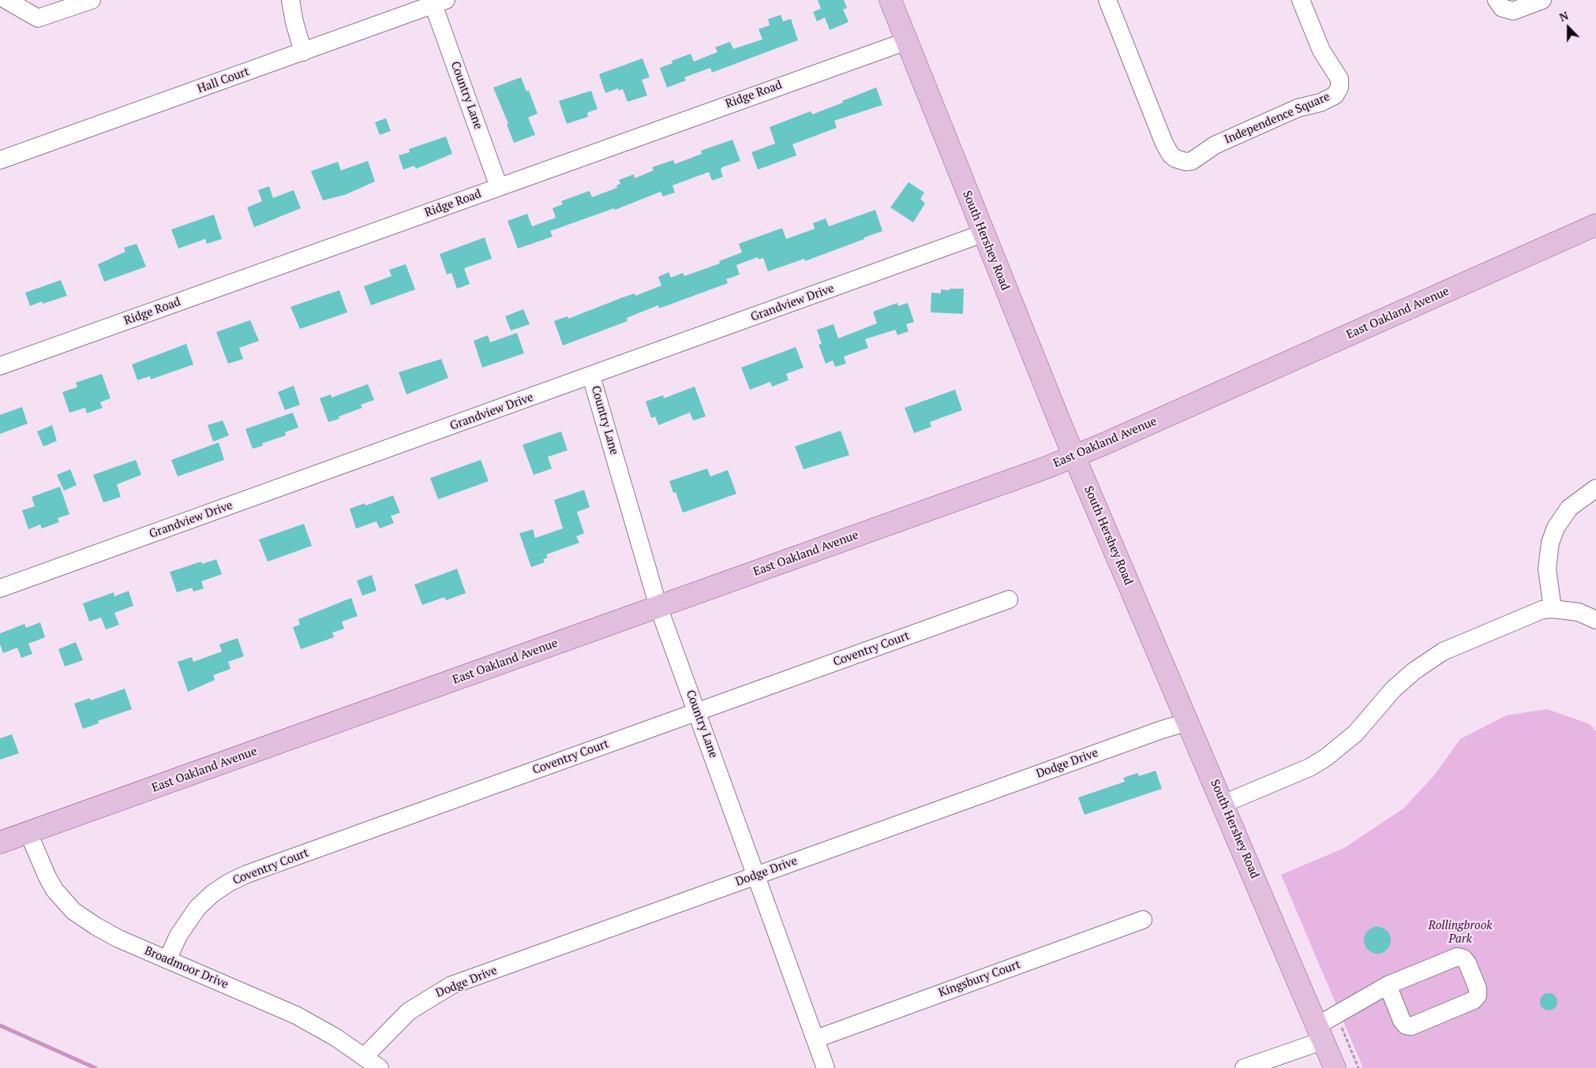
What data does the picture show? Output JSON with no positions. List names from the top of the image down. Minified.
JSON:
{"streets":{"main road":["South Hershey Road","East Oakland Avenue"],"street":["Hall Court","Ridge Road","Country Lane","Independence Square","Grandview Drive","Coventry Court","Dodge Drive","Broadmoor Drive","Kingsbury Court"]},"crossings":[["Hall Court","Country Lane"],["Ridge Road","Country Lane"],["Ridge Road","South Hershey Road"],["Country Lane","Grandview Drive"],["Country Lane","East Oakland Avenue"],["Country Lane","Coventry Court"],["Country Lane","Dodge Drive"],["Country Lane","Kingsbury Court"],["South Hershey Road","Grandview Drive"],["South Hershey Road","East Oakland Avenue"],["South Hershey Road","Dodge Drive"],["East Oakland Avenue","Broadmoor Drive"],["Coventry Court","Broadmoor Drive"],["Dodge Drive","Broadmoor Drive"]],"parks":["Rollingbrook Park"],"north":"top"}
